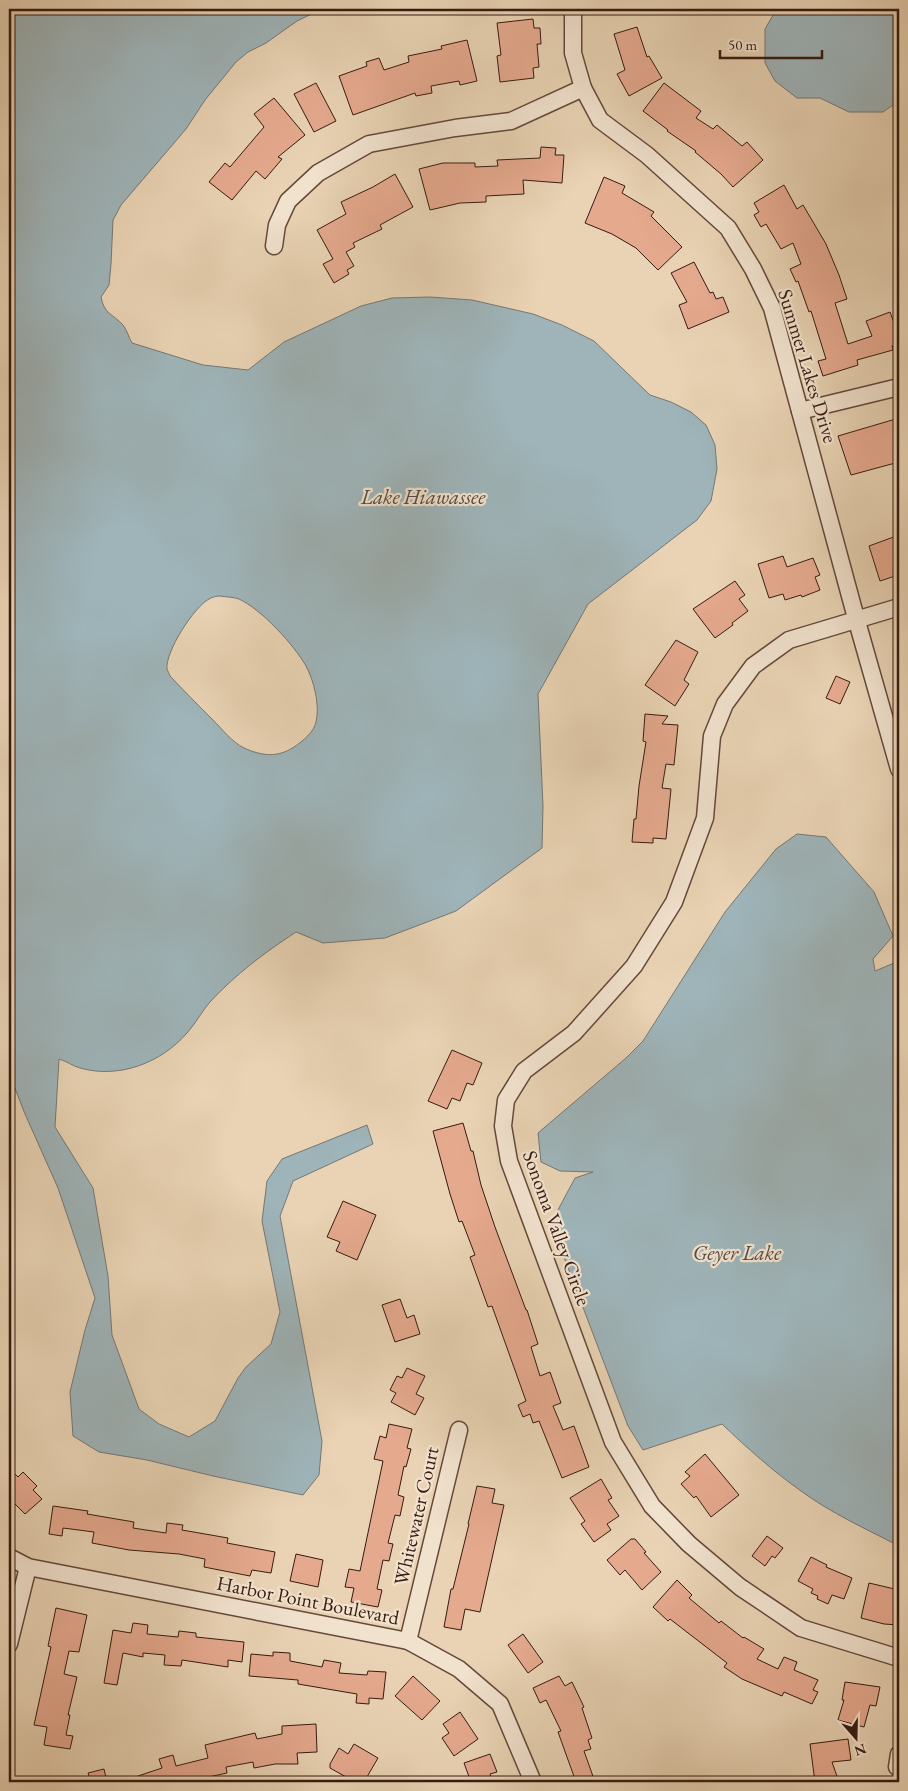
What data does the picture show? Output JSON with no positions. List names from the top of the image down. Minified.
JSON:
{"streets":{"street":["Summer Lakes Drive","Sonoma Valley Circle","Whitewater Court","Harbor Point Boulevard"]},"crossings":[["Summer Lakes Drive","Sonoma Valley Circle"],["Whitewater Court","Harbor Point Boulevard"]],"water":["Lake Hiawassee","Geyer Lake"],"scale_bar":"50 m","north":"bottom"}
